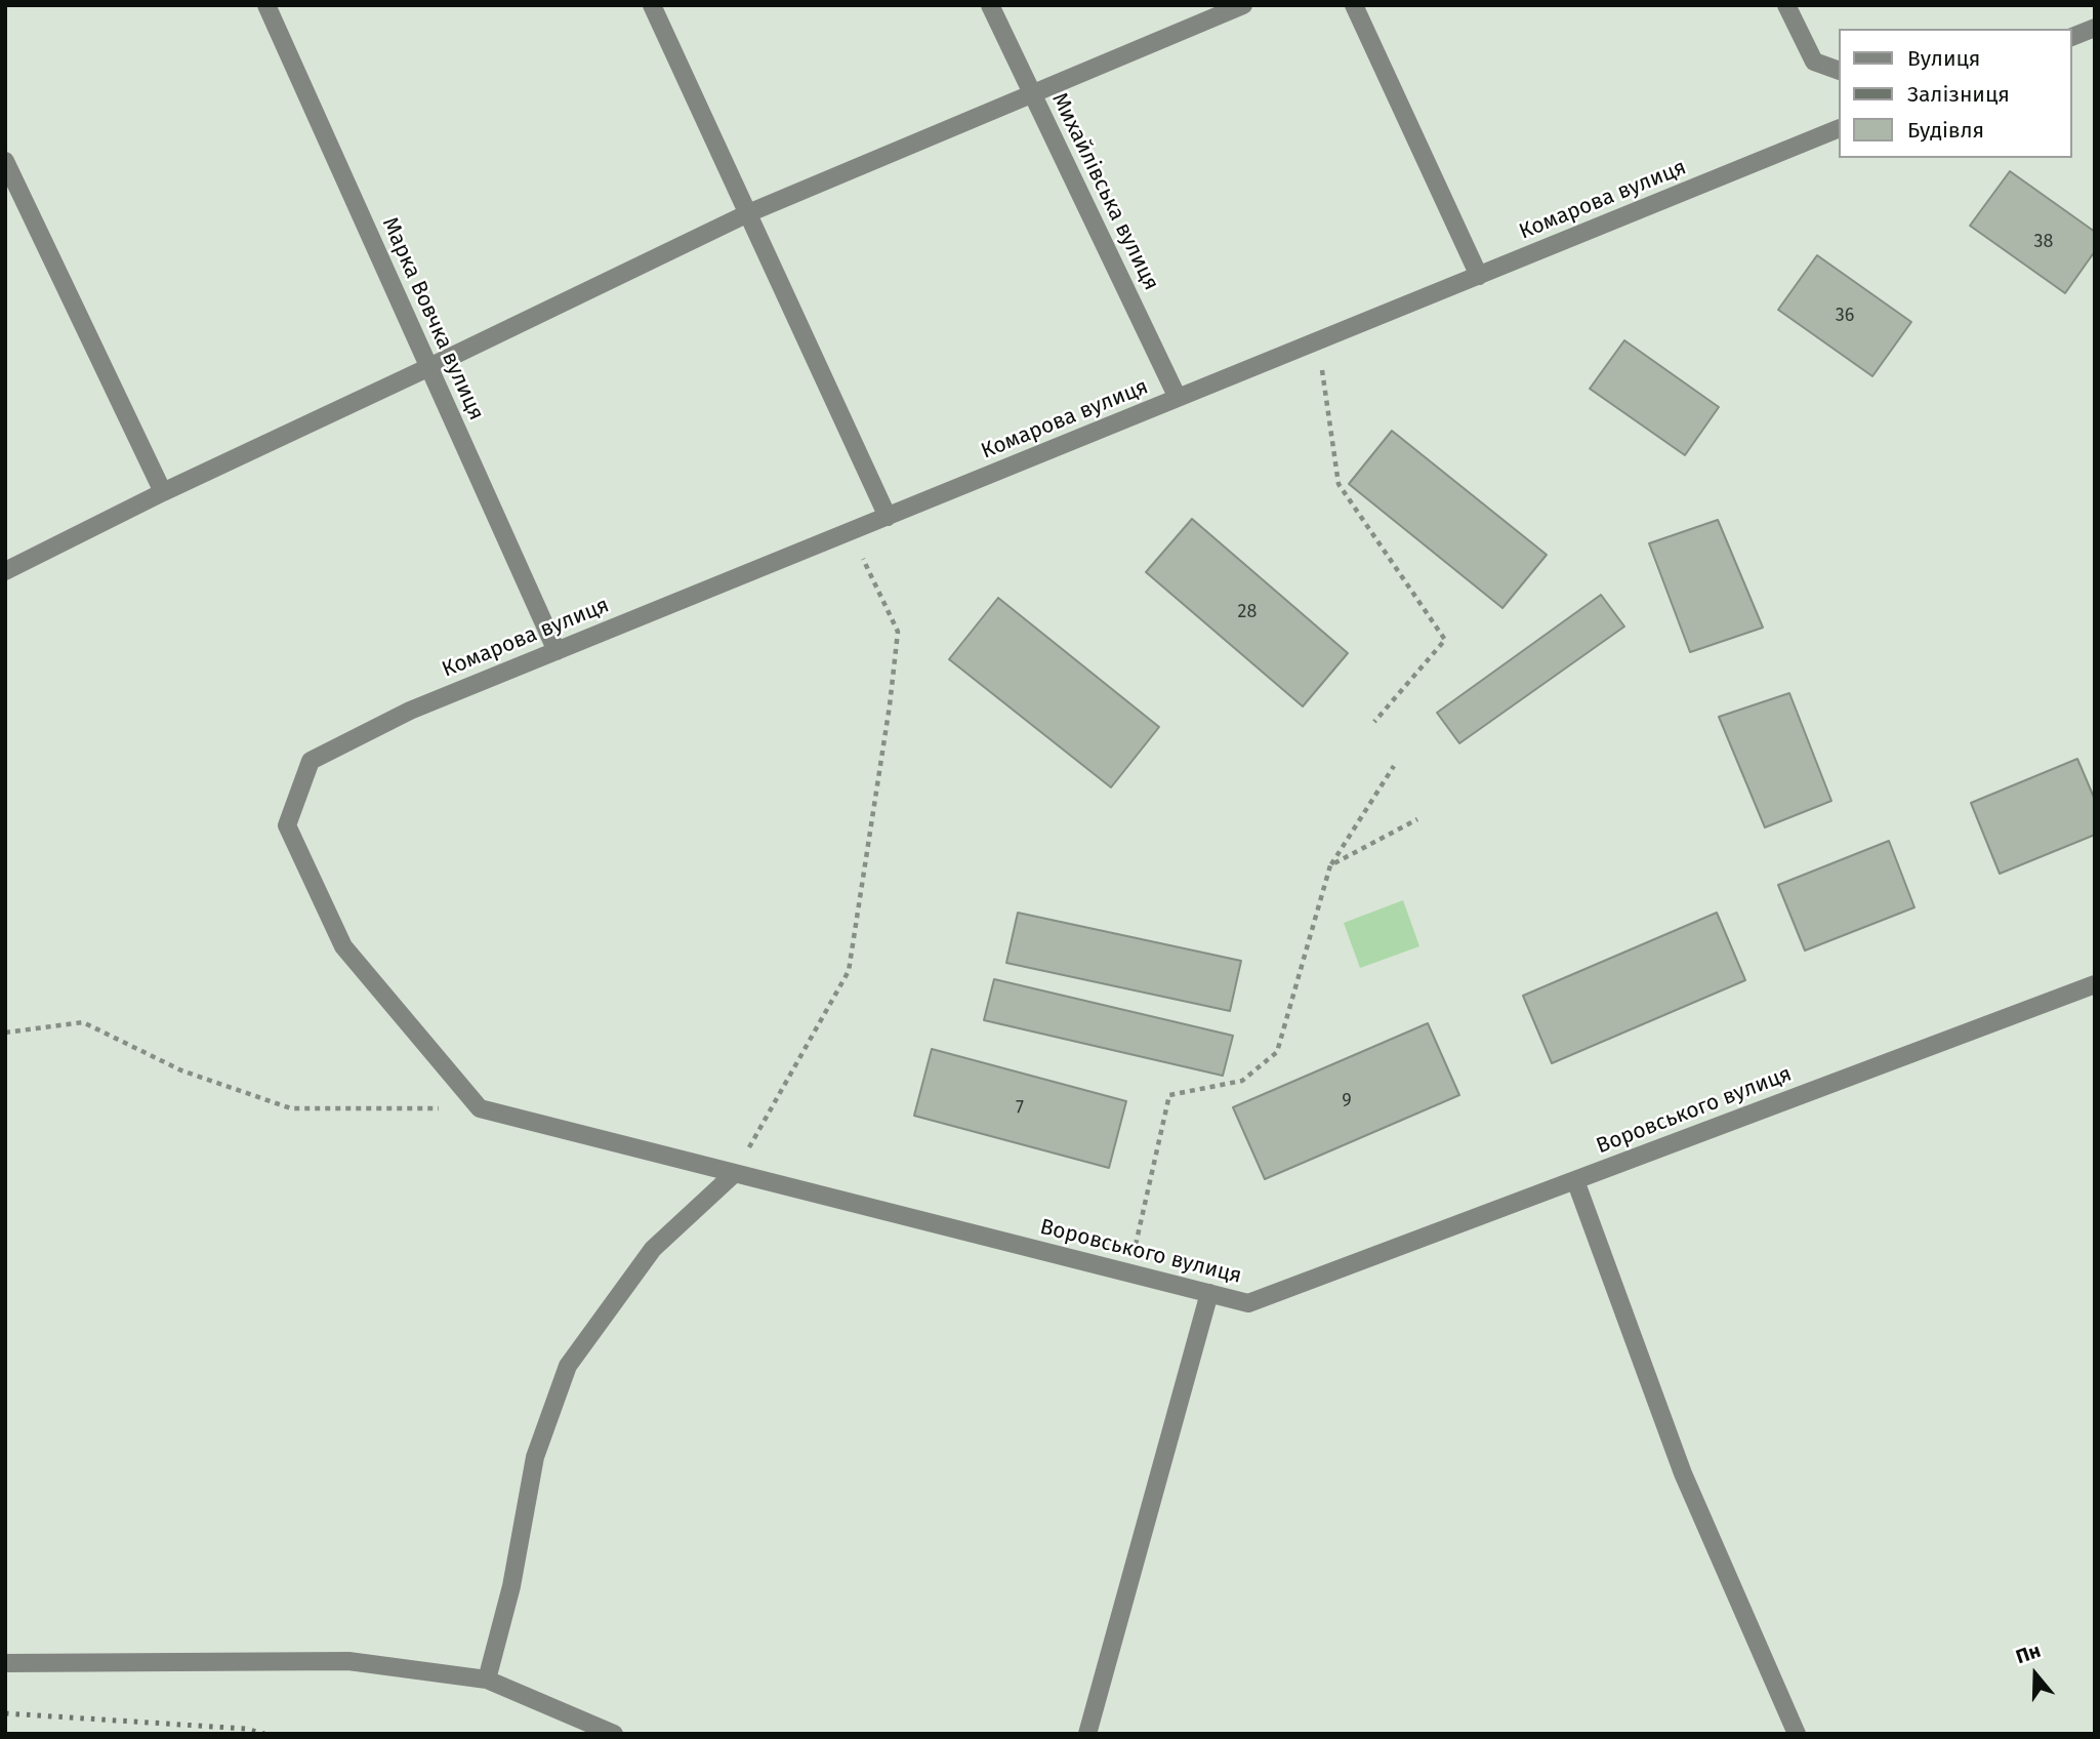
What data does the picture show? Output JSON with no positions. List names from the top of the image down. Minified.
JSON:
{"streets":{"street":["Михайлівська вулиця","Комарова вулиця","Марка Вовчка вулиця","Воровського вулиця"]},"crossings":[["Михайлівська вулиця","Комарова вулиця"],["Комарова вулиця","Марка Вовчка вулиця"],["Комарова вулиця","Воровського вулиця"]],"house_numbers":["38","36","28","9","7"],"legend":["Вулиця","Залізниця","Будівля"],"north":"top"}
